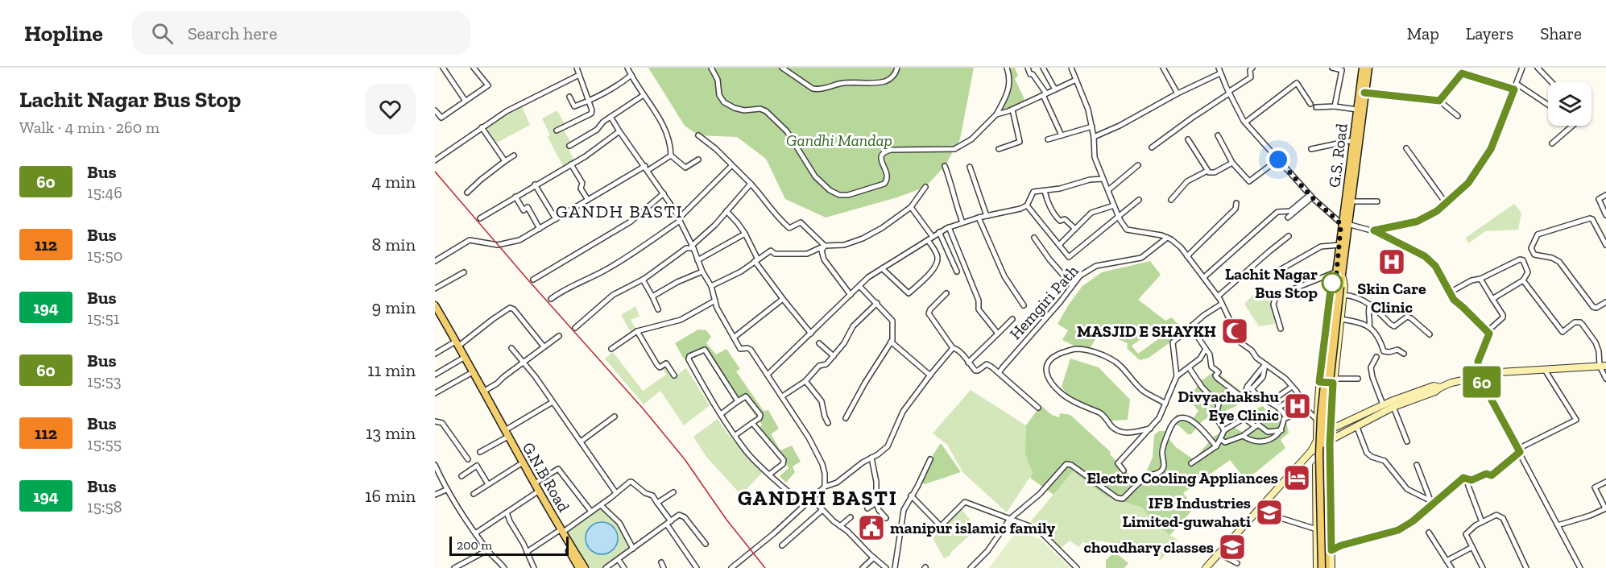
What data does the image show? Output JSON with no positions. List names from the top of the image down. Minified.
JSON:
{"streets":{"main road":["G.S. Road","G.N.B Road"],"street":["Hemgiri Path"]},"districts":["GANDH BASTI","GANDHI BASTI"],"parks":["Gandhi Mandap"],"places":{"hospital":["Skin Care Clinic","Divyachakshu Eye Clinic"],"other":["Lachit Nagar Bus Stop"],"mosque":["MASJID E SHAYKH"],"hotel":["Electro Cooling Appliances"],"school or university":["IFB Industries Limited-guwahati","choudhary classes"],"public building":["manipur islamic family"]},"lines":["bus line 60"],"scale_bar":"200 m","page":{"header":"Hopline","search":"Search here","nav":["Map","Layers","Share"],"heading":["Lachit Nagar Bus Stop","Walk · 4 min · 260 m"],"on_map":"60","list":[{"mark":"60","name":"Bus","note":"15:46","value":"4 min"},{"mark":"112","name":"Bus","note":"15:50","value":"8 min"},{"mark":"194","name":"Bus","note":"15:51","value":"9 min"},{"mark":"60","name":"Bus","note":"15:53","value":"11 min"},{"mark":"112","name":"Bus","note":"15:55","value":"13 min"},{"mark":"194","name":"Bus","note":"15:58","value":"16 min"}],"scale":"200 m"}}
